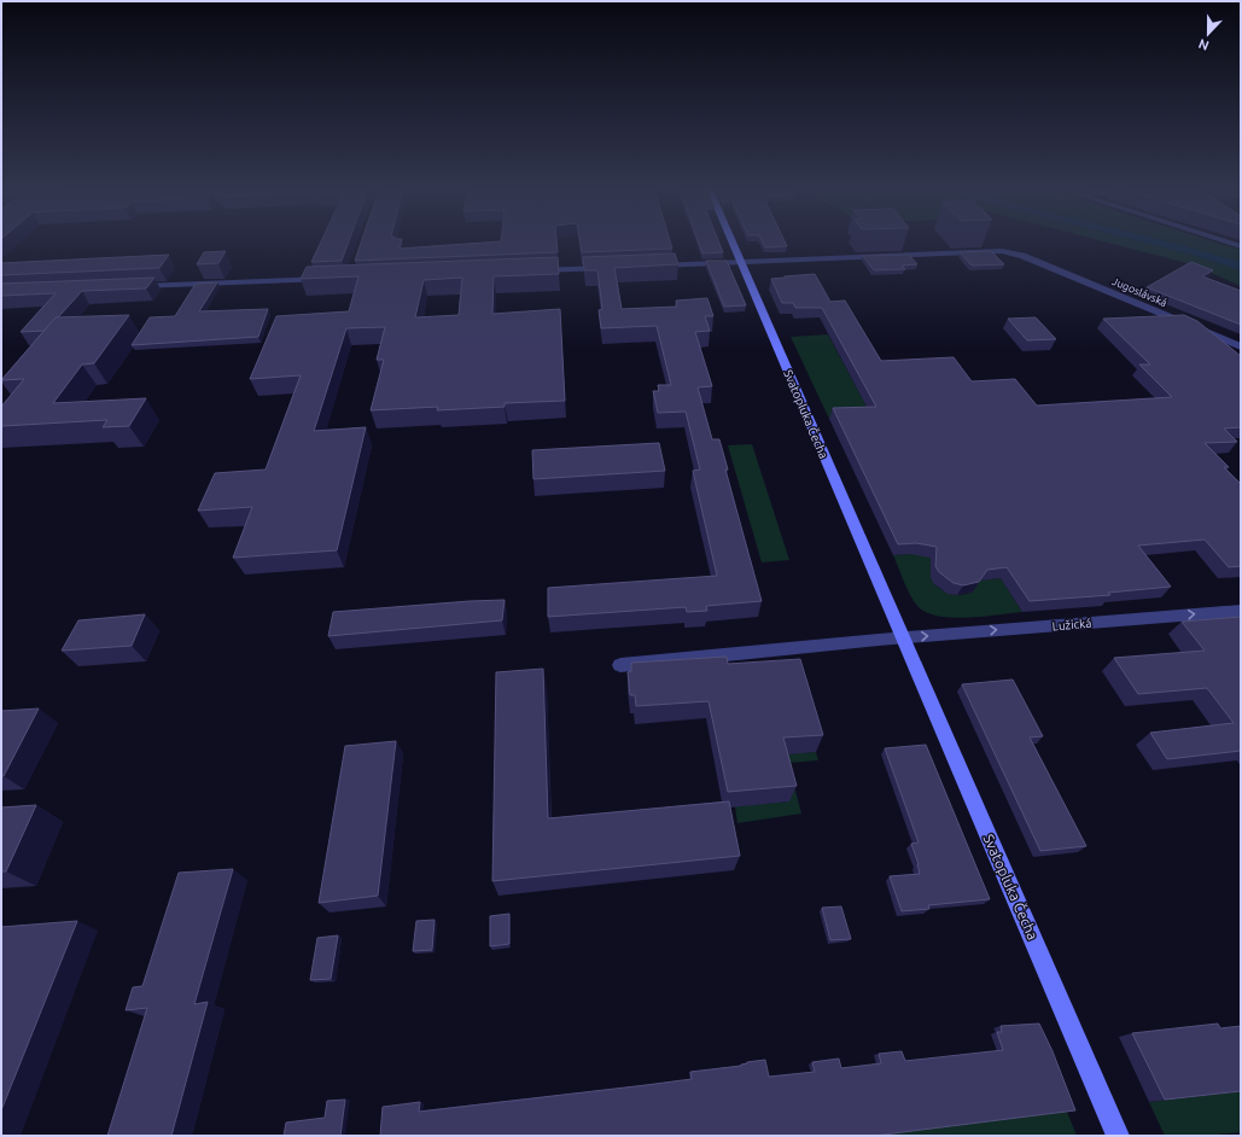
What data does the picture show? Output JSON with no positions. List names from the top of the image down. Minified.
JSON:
{"streets":{"street":["Jugoslávská","Svatopluka Čecha","Lužická"]},"crossings":[["Jugoslávská","Svatopluka Čecha"],["Svatopluka Čecha","Lužická"]],"one_way":["Lužická"],"north":"bottom"}
